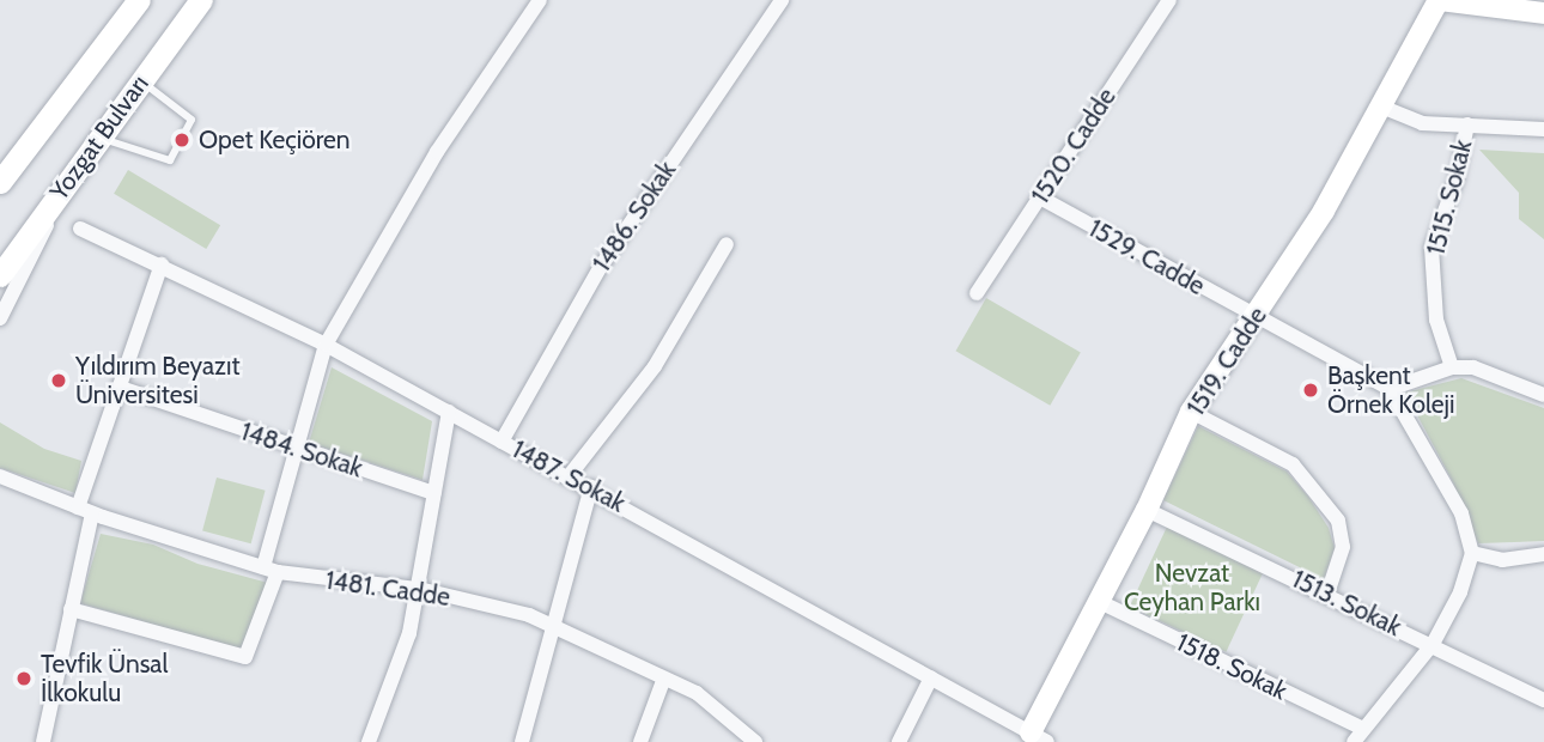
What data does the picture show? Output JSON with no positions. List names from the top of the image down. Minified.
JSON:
{"streets":{"main road":["Yozgat Bulvarı"],"street":["1520. Cadde","1515. Sokak","1486. Sokak","1529. Cadde","1519. Cadde","1484. Sokak","1487. Sokak","1481. Cadde","1513. Sokak","1518. Sokak"]},"crossings":[["1520. Cadde","1529. Cadde"],["1486. Sokak","1487. Sokak"],["1529. Cadde","1519. Cadde"],["1519. Cadde","1487. Sokak"],["1519. Cadde","1513. Sokak"],["1519. Cadde","1518. Sokak"]],"parks":["Nevzat Ceyhan Parkı"],"places":["Opet Keçiören","Yıldırım Beyazıt Üniversitesi","Başkent Örnek Koleji","Tevfik Ünsal İlkokulu"]}
